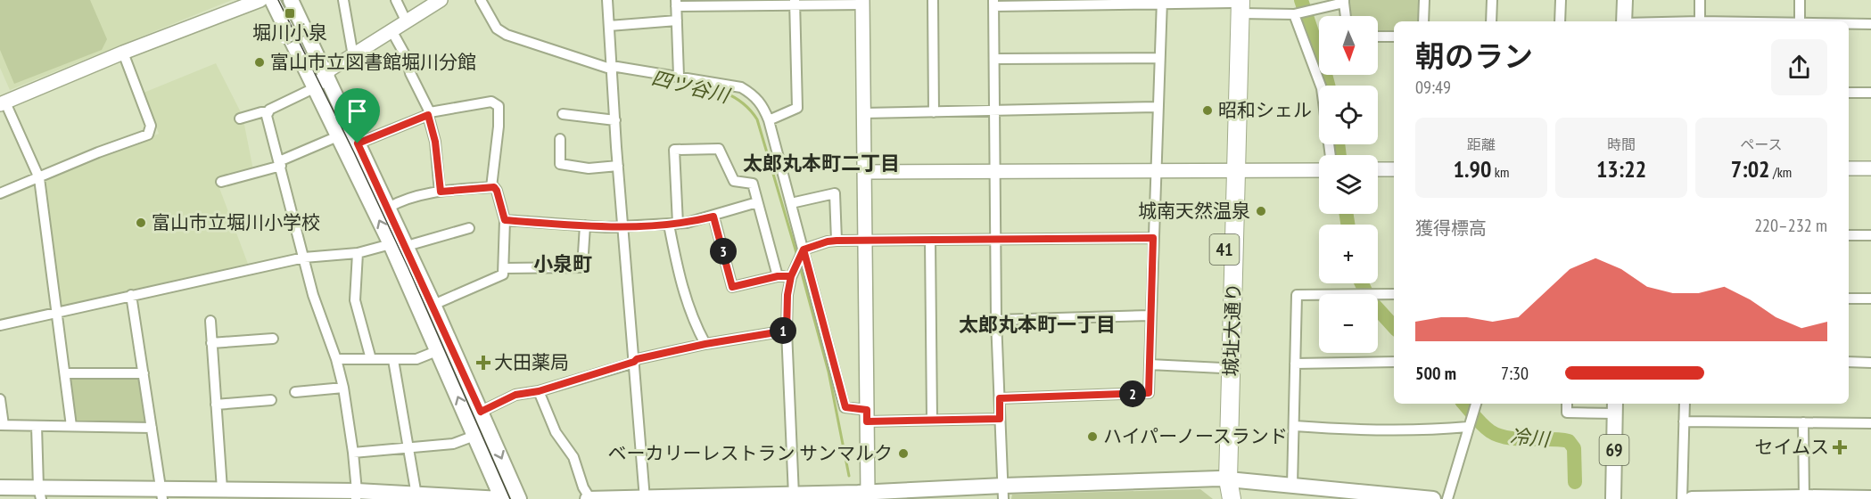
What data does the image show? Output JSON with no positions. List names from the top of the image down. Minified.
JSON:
{"streets":{"highway":["41","城址大通り"],"main road":["69"]},"districts":["太郎丸本町二丁目","小泉町","太郎丸本町一丁目"],"water":["四ツ谷川","冷川"],"places":{"transit":["堀川小泉"],"other":["富山市立図書館堀川分館","昭和シェル","城南天然温泉","富山市立堀川小学校","ハイパーノースランド","ベーカリーレストラン サンマルク"],"health":["大田薬局","セイムス"]},"north":"bottom","page":{"map_buttons":["+","−"],"heading":["朝のラン","09:49"],"stats":[["距離","1.90 km"],["時間","13:22"],["ペース","7:02 /km"]],"chart":["獲得標高","220–232 m"],"pins":["3","1","2"],"list":[{"name":"500 m","note":"7:30"}]}}
